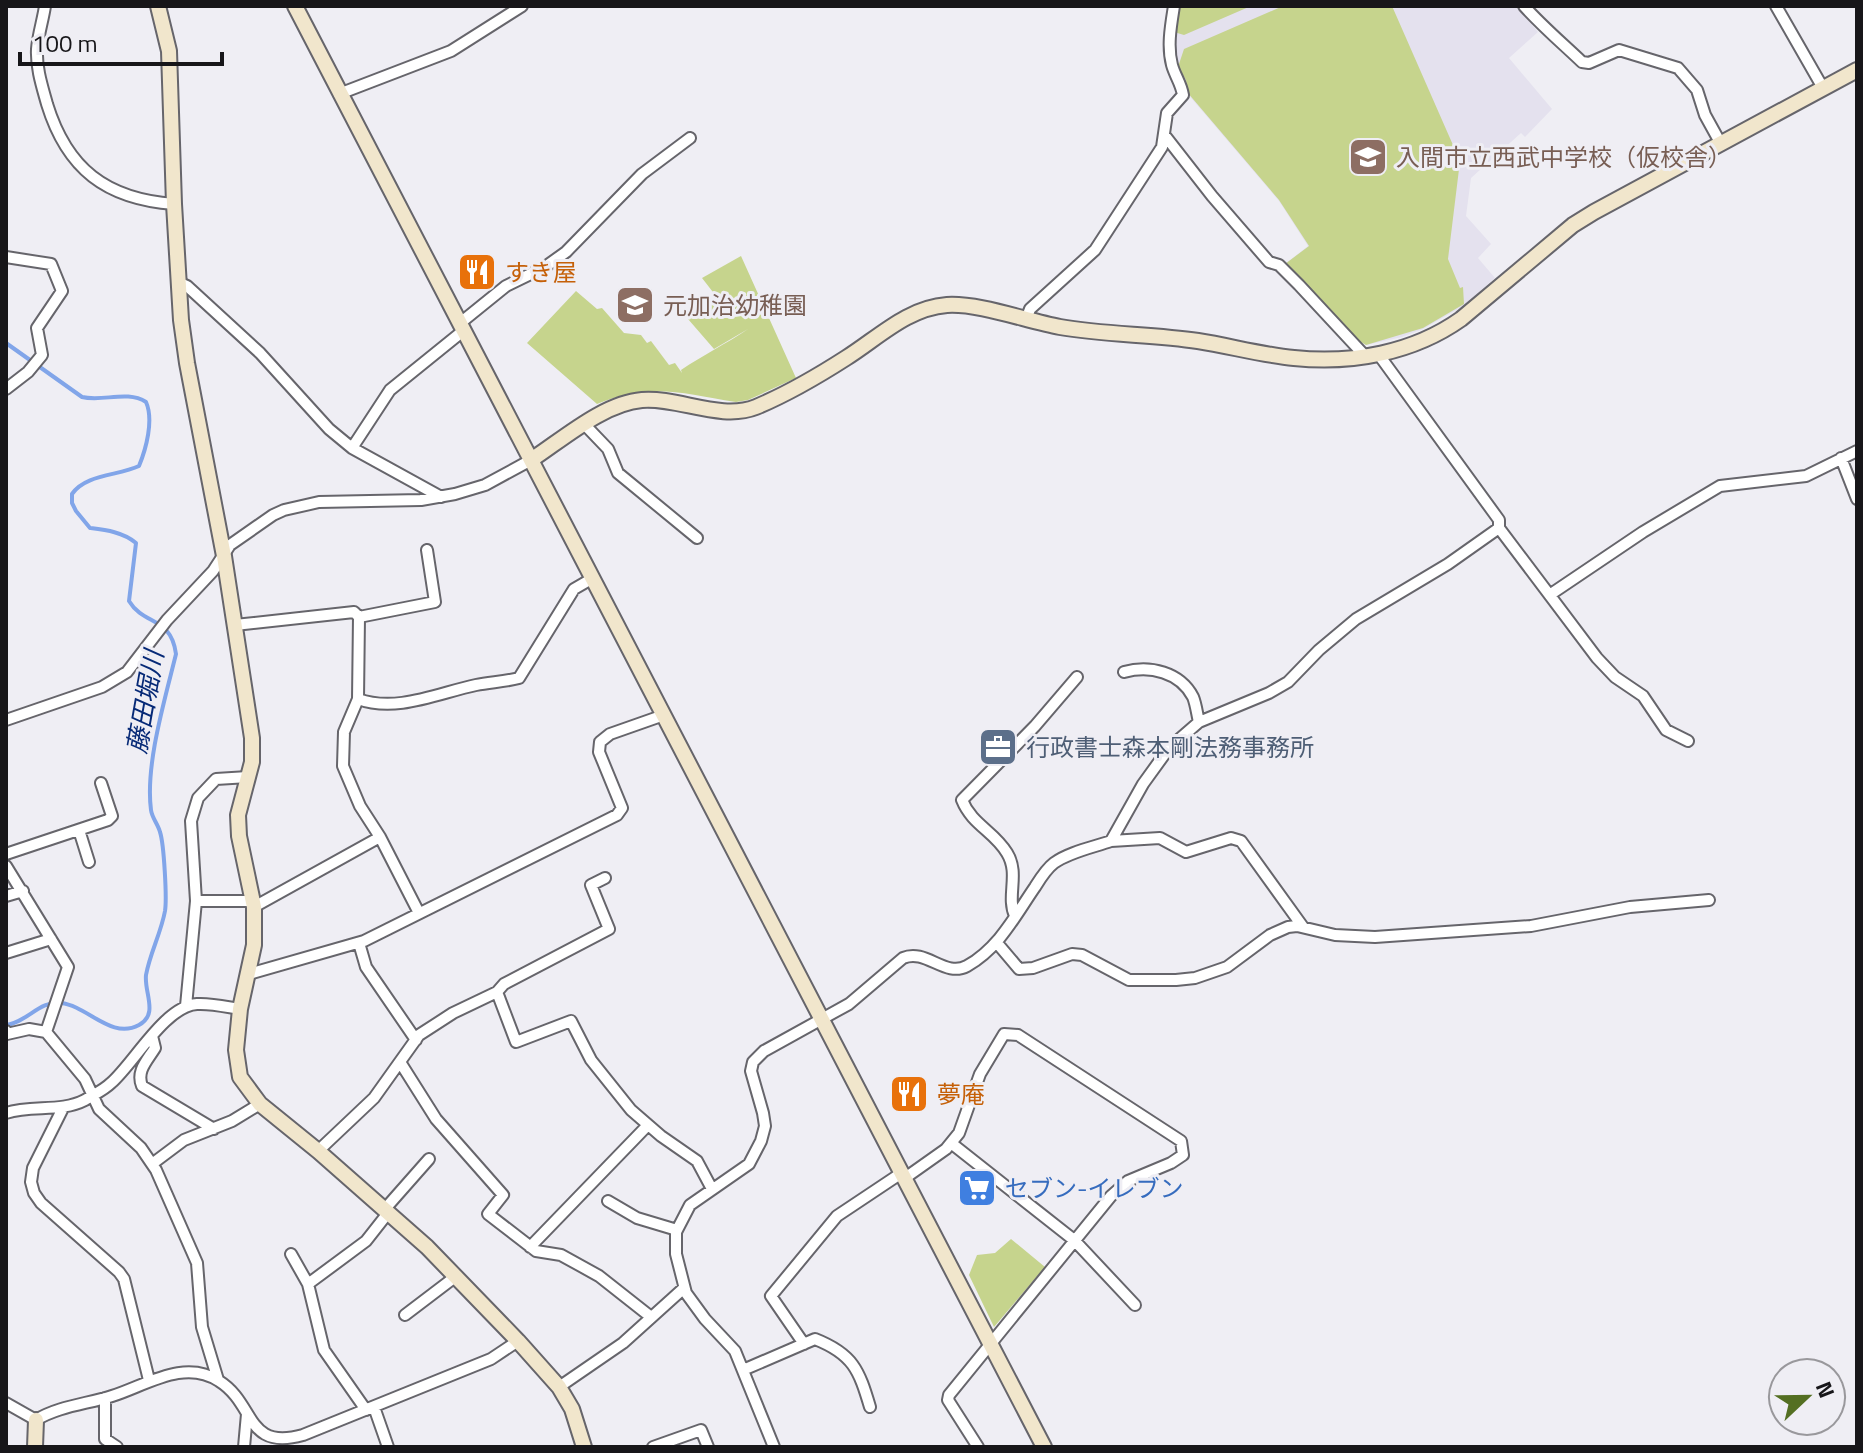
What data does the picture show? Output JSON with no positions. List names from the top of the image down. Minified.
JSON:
{"water":["藤田堀川"],"places":{"school or university":["入間市立西武中学校（仮校舎）","元加治幼稚園"],"restaurant":["すき屋","夢庵"],"office":["行政書士森本剛法務事務所"],"supermarket":["セブン-イレブン"]},"scale_bar":"100 m","north":"right"}
